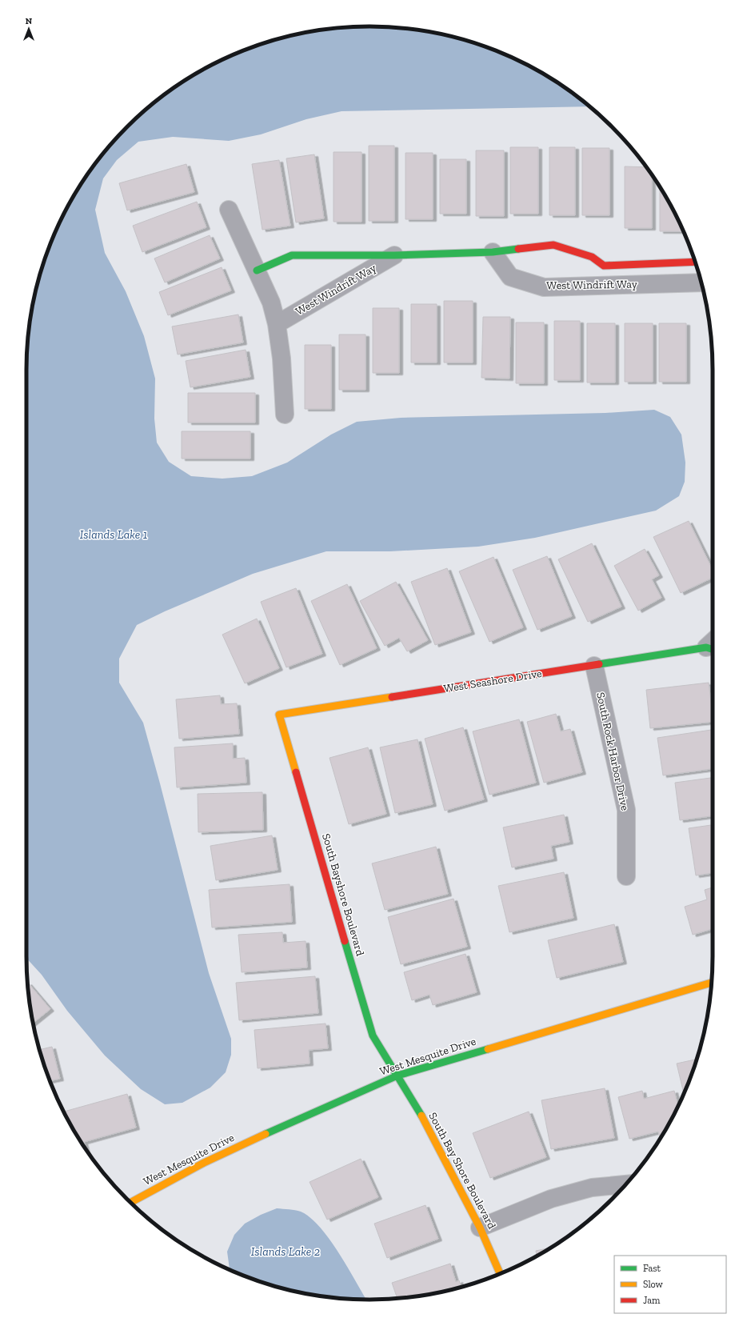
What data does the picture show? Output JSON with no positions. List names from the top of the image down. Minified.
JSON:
{"streets":{"street":["West Windrift Way","West Seashore Drive","South Rock Harbor Drive","South Bayshore Boulevard","West Mesquite Drive","South Bay Shore Boulevard"]},"crossings":[["West Seashore Drive","South Rock Harbor Drive"],["West Seashore Drive","South Bayshore Boulevard"],["South Bayshore Boulevard","West Mesquite Drive"],["South Bayshore Boulevard","South Bay Shore Boulevard"],["West Mesquite Drive","South Bay Shore Boulevard"]],"water":["Islands Lake 1","Islands Lake 2"],"legend":["Fast","Slow","Jam"],"north":"top"}
